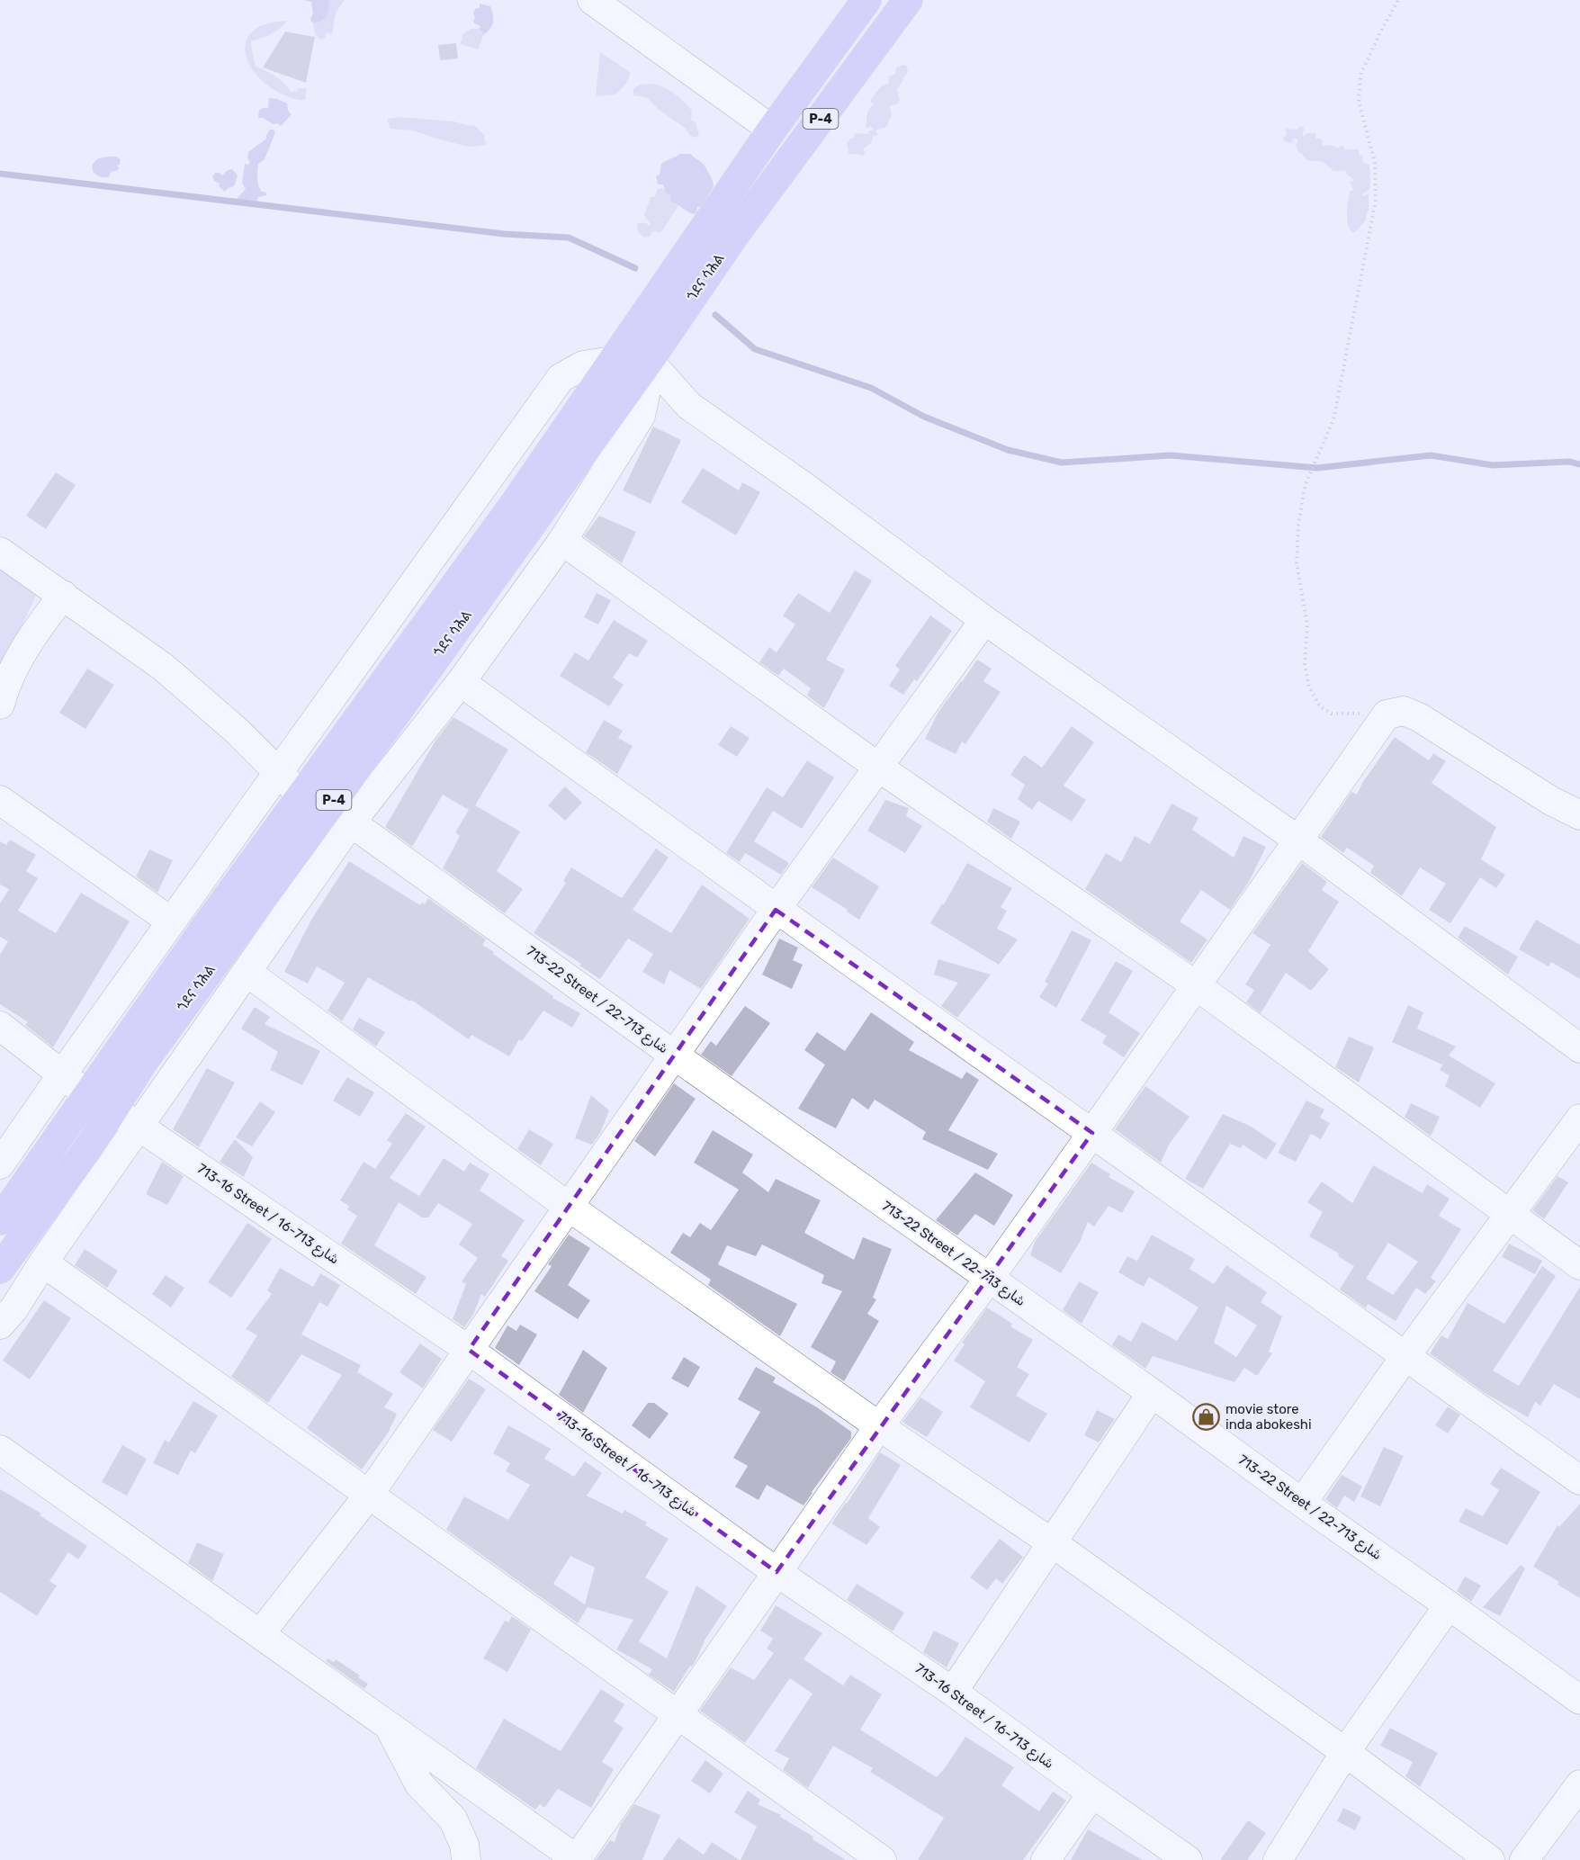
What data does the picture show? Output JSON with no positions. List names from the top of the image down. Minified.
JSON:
{"streets":{"highway":["P-4","ጎደና ሳሕል"],"street":["713-22 Street / شارع 713-22","713-16 Street / شارع 713-16"]},"crossings":[["ጎደና ሳሕል","713-22 Street / شارع 713-22"],["ጎደና ሳሕል","713-16 Street / شارع 713-16"]],"places":{"shop":["movie store inda abokeshi"]}}
